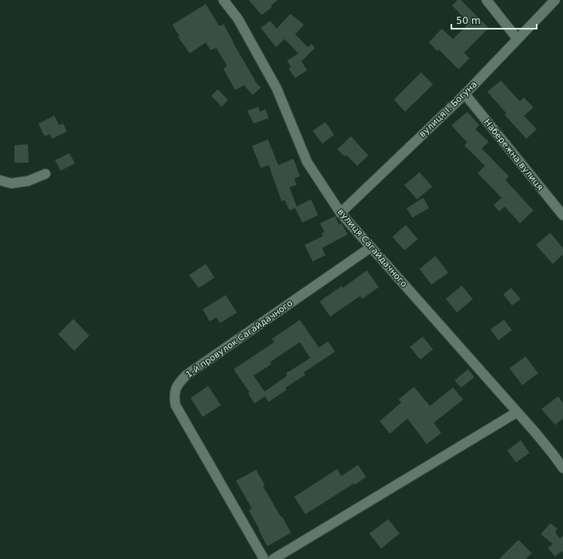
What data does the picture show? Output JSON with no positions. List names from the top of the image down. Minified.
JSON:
{"streets":{"street":["вулиця І. Богуна","Набережна вулиця","вулиця Сагайдачного","1-й провулок Сагайдачного"]},"crossings":[["вулиця І. Богуна","Набережна вулиця"],["вулиця І. Богуна","вулиця Сагайдачного"],["вулиця Сагайдачного","1-й провулок Сагайдачного"]],"scale_bar":"50 m"}
